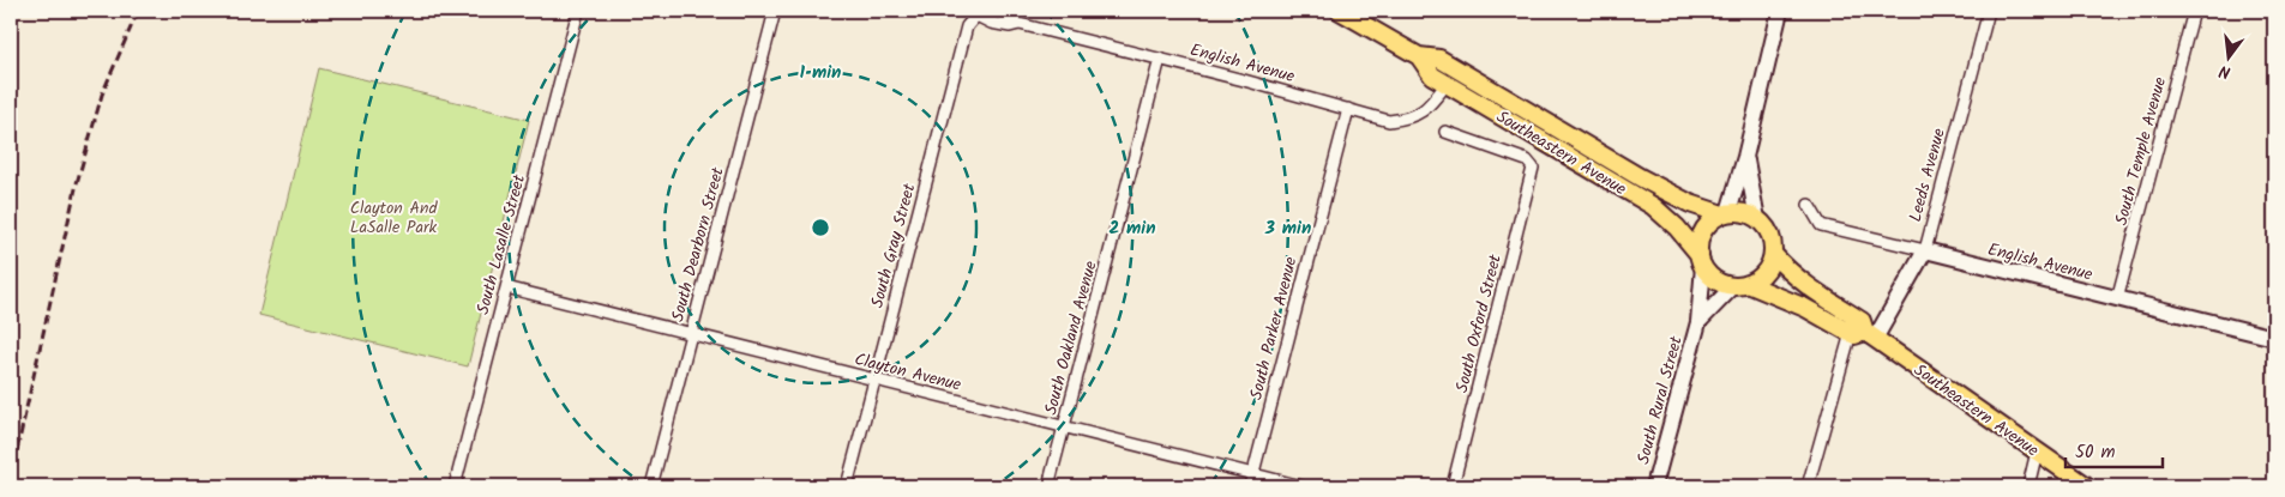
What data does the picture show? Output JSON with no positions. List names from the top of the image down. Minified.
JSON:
{"streets":{"main road":["English Avenue","Southeastern Avenue","Leeds Avenue","South Rural Street"],"street":["South Temple Avenue","South Lasalle Street","South Dearborn Street","South Gray Street","South Oxford Street","South Parker Avenue","South Oakland Avenue","Clayton Avenue"]},"crossings":[["English Avenue","South Temple Avenue"],["English Avenue","Southeastern Avenue"],["English Avenue","Leeds Avenue"],["English Avenue","South Gray Street"],["English Avenue","South Parker Avenue"],["English Avenue","South Oakland Avenue"],["Southeastern Avenue","Leeds Avenue"],["Southeastern Avenue","South Rural Street"],["South Lasalle Street","Clayton Avenue"],["South Dearborn Street","Clayton Avenue"],["South Gray Street","Clayton Avenue"],["South Parker Avenue","Clayton Avenue"],["South Oakland Avenue","Clayton Avenue"]],"parks":["Clayton And LaSalle Park"],"scale_bar":"50 m","north":"bottom","rings":["1 min","2 min","3 min"]}
